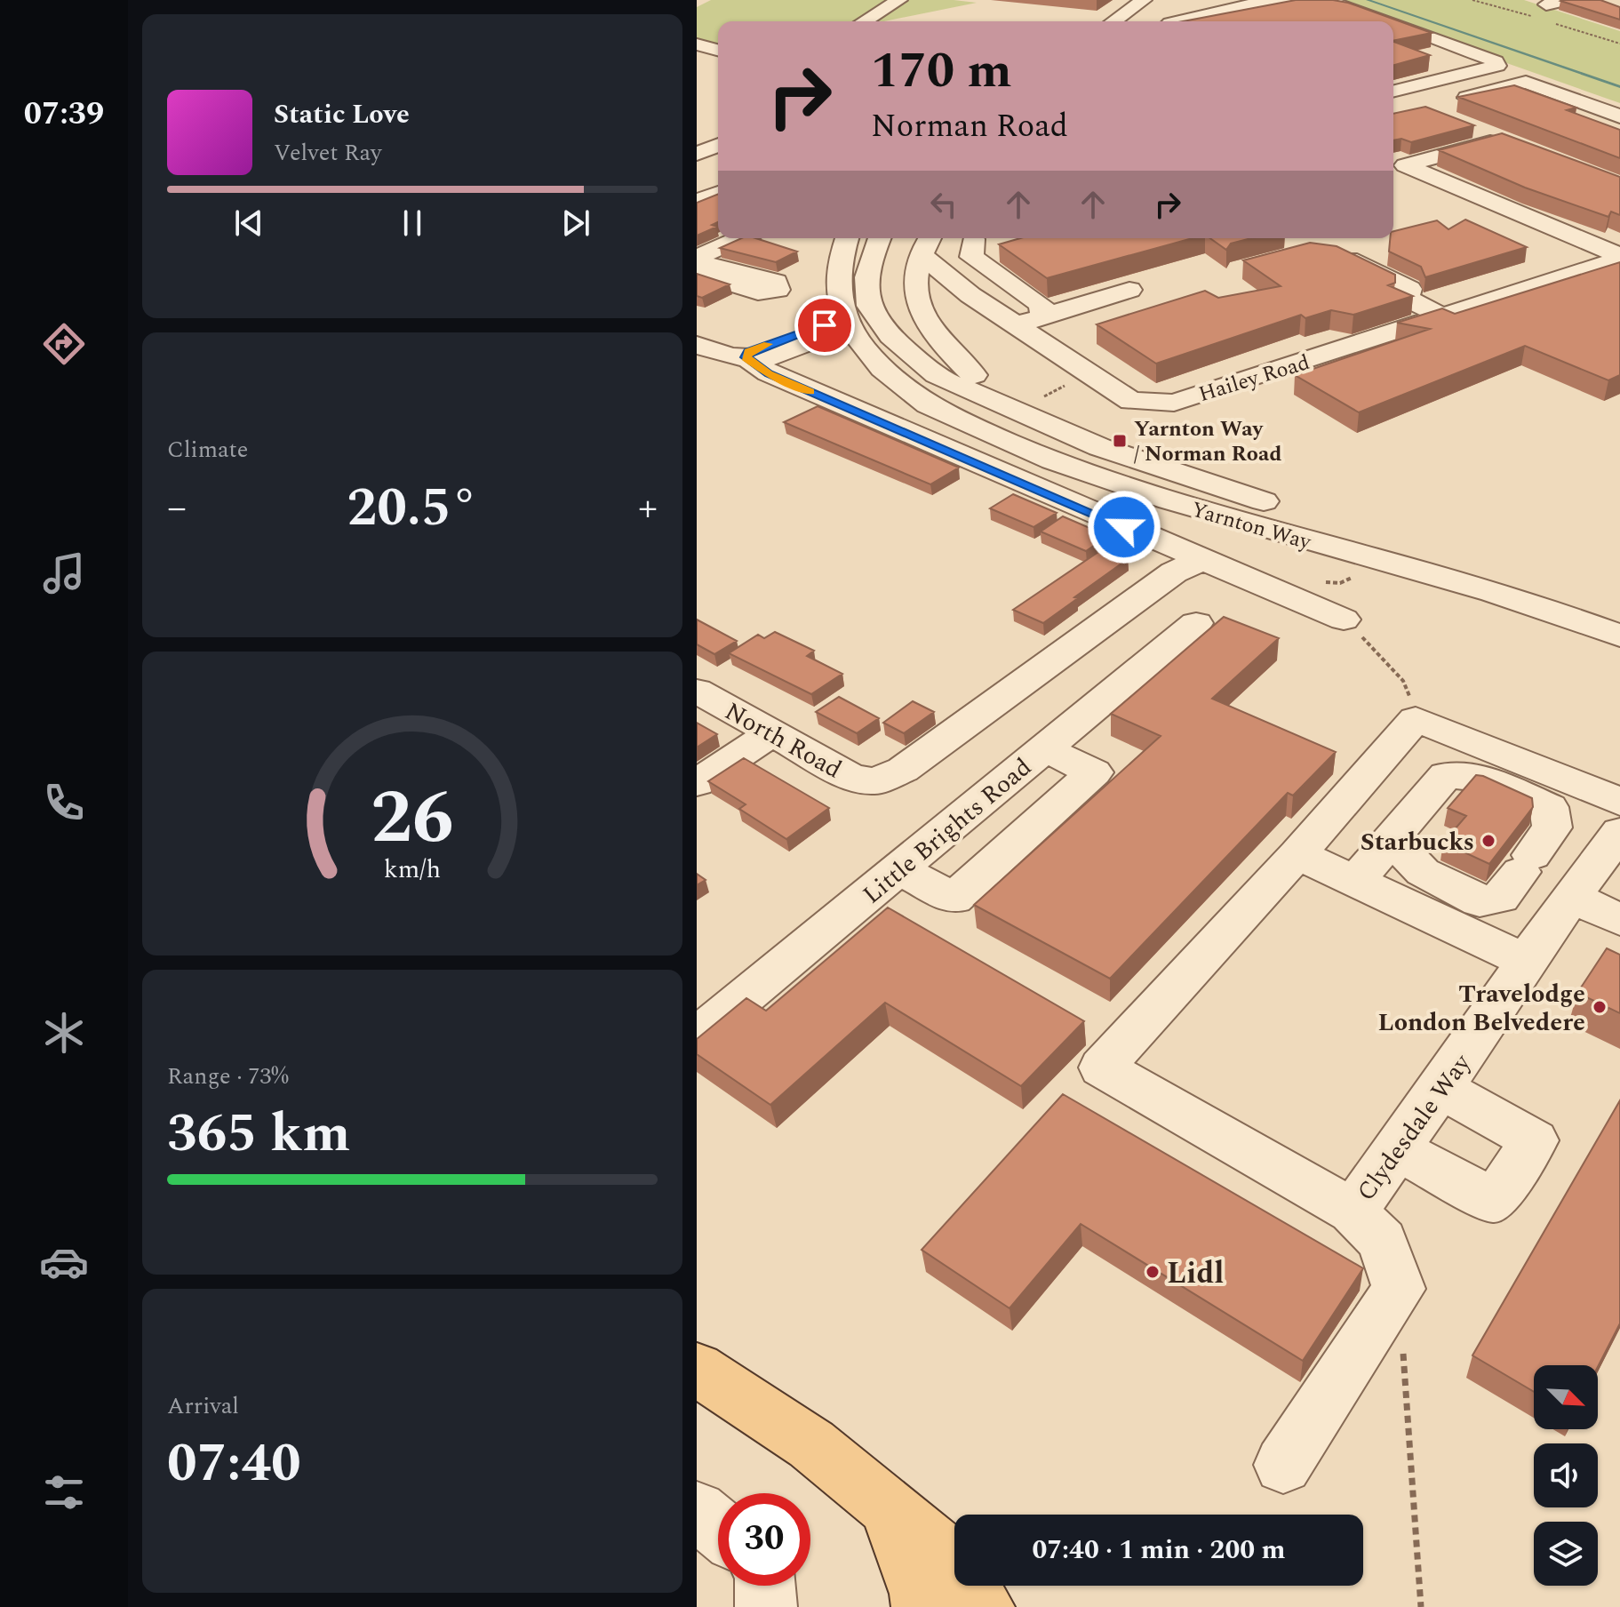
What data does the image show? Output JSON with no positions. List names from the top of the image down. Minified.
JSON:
{"streets":{"street":["Hailey Road","Yarnton Way","North Road","Little Brights Road","Clydesdale Way"]},"crossings":[["Hailey Road","Yarnton Way"]],"places":{"transit":["Yarnton Way / Norman Road"],"other":["Starbucks","Travelodge London Belvedere","Lidl"]},"north":"bottom right","page":{"tabs":"07:39","turn":["170 m","Norman Road"],"song":["Static Love","Velvet Ray"],"tile":["Climate",["Range · 73%","365 km"],["Arrival","07:40"]],"heat":["−","20.5°","+"],"limit":"30","trip":"07:40 · 1 min · 200 m","gauge":["26","km/h"]}}
